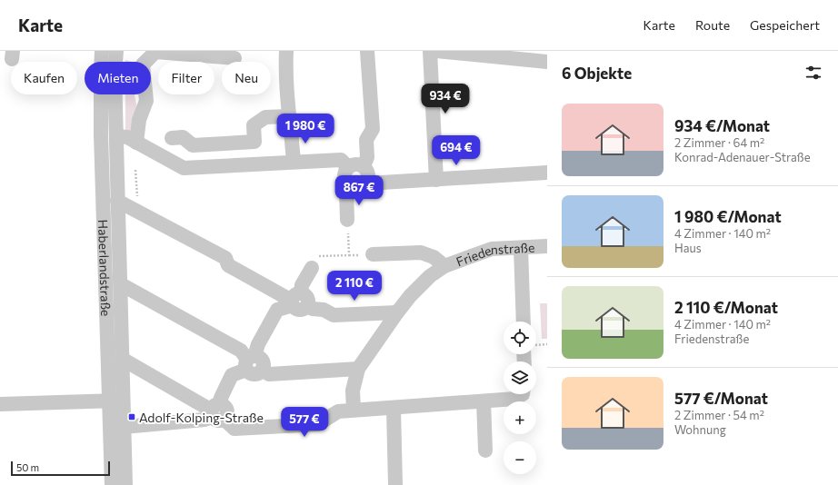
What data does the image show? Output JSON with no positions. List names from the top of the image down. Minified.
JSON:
{"streets":{"street":["Friedenstraße","Haberlandstraße"]},"places":{"transit":["Adolf-Kolping-Straße"]},"scale_bar":"50 m","page":{"header":"Karte","nav":["Karte","Route","Gespeichert"],"heading":"6 Objekte","chip":["Kaufen","Mieten","Filter","Neu"],"price":["934 €","1 980 €","694 €","867 €","2 110 €","577 €"],"list":[{"name":"934 €/Monat","note":"2 Zimmer · 64 m² · Konrad-Adenauer-Straße"},{"name":"1 980 €/Monat","note":"4 Zimmer · 140 m² · Haus"},{"name":"2 110 €/Monat","note":"4 Zimmer · 140 m² · Friedenstraße"},{"name":"577 €/Monat","note":"2 Zimmer · 54 m² · Wohnung"}],"map_buttons":["+","−"],"scale":"50 m"}}
